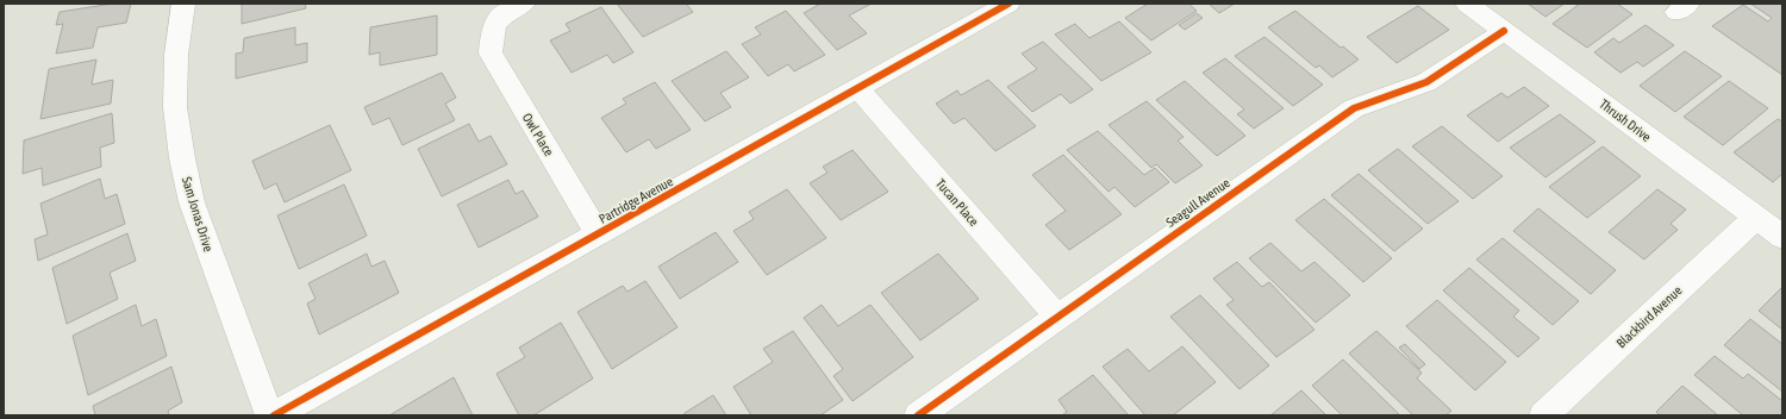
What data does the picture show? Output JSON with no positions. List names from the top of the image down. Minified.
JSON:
{"streets":{"street":["Thrush Drive","Owl Place","Partridge Avenue","Tucan Place","Seagull Avenue","Sam Jonas Drive","Blackbird Avenue"]},"crossings":[["Thrush Drive","Seagull Avenue"],["Thrush Drive","Blackbird Avenue"],["Owl Place","Partridge Avenue"],["Partridge Avenue","Tucan Place"],["Tucan Place","Seagull Avenue"]]}
